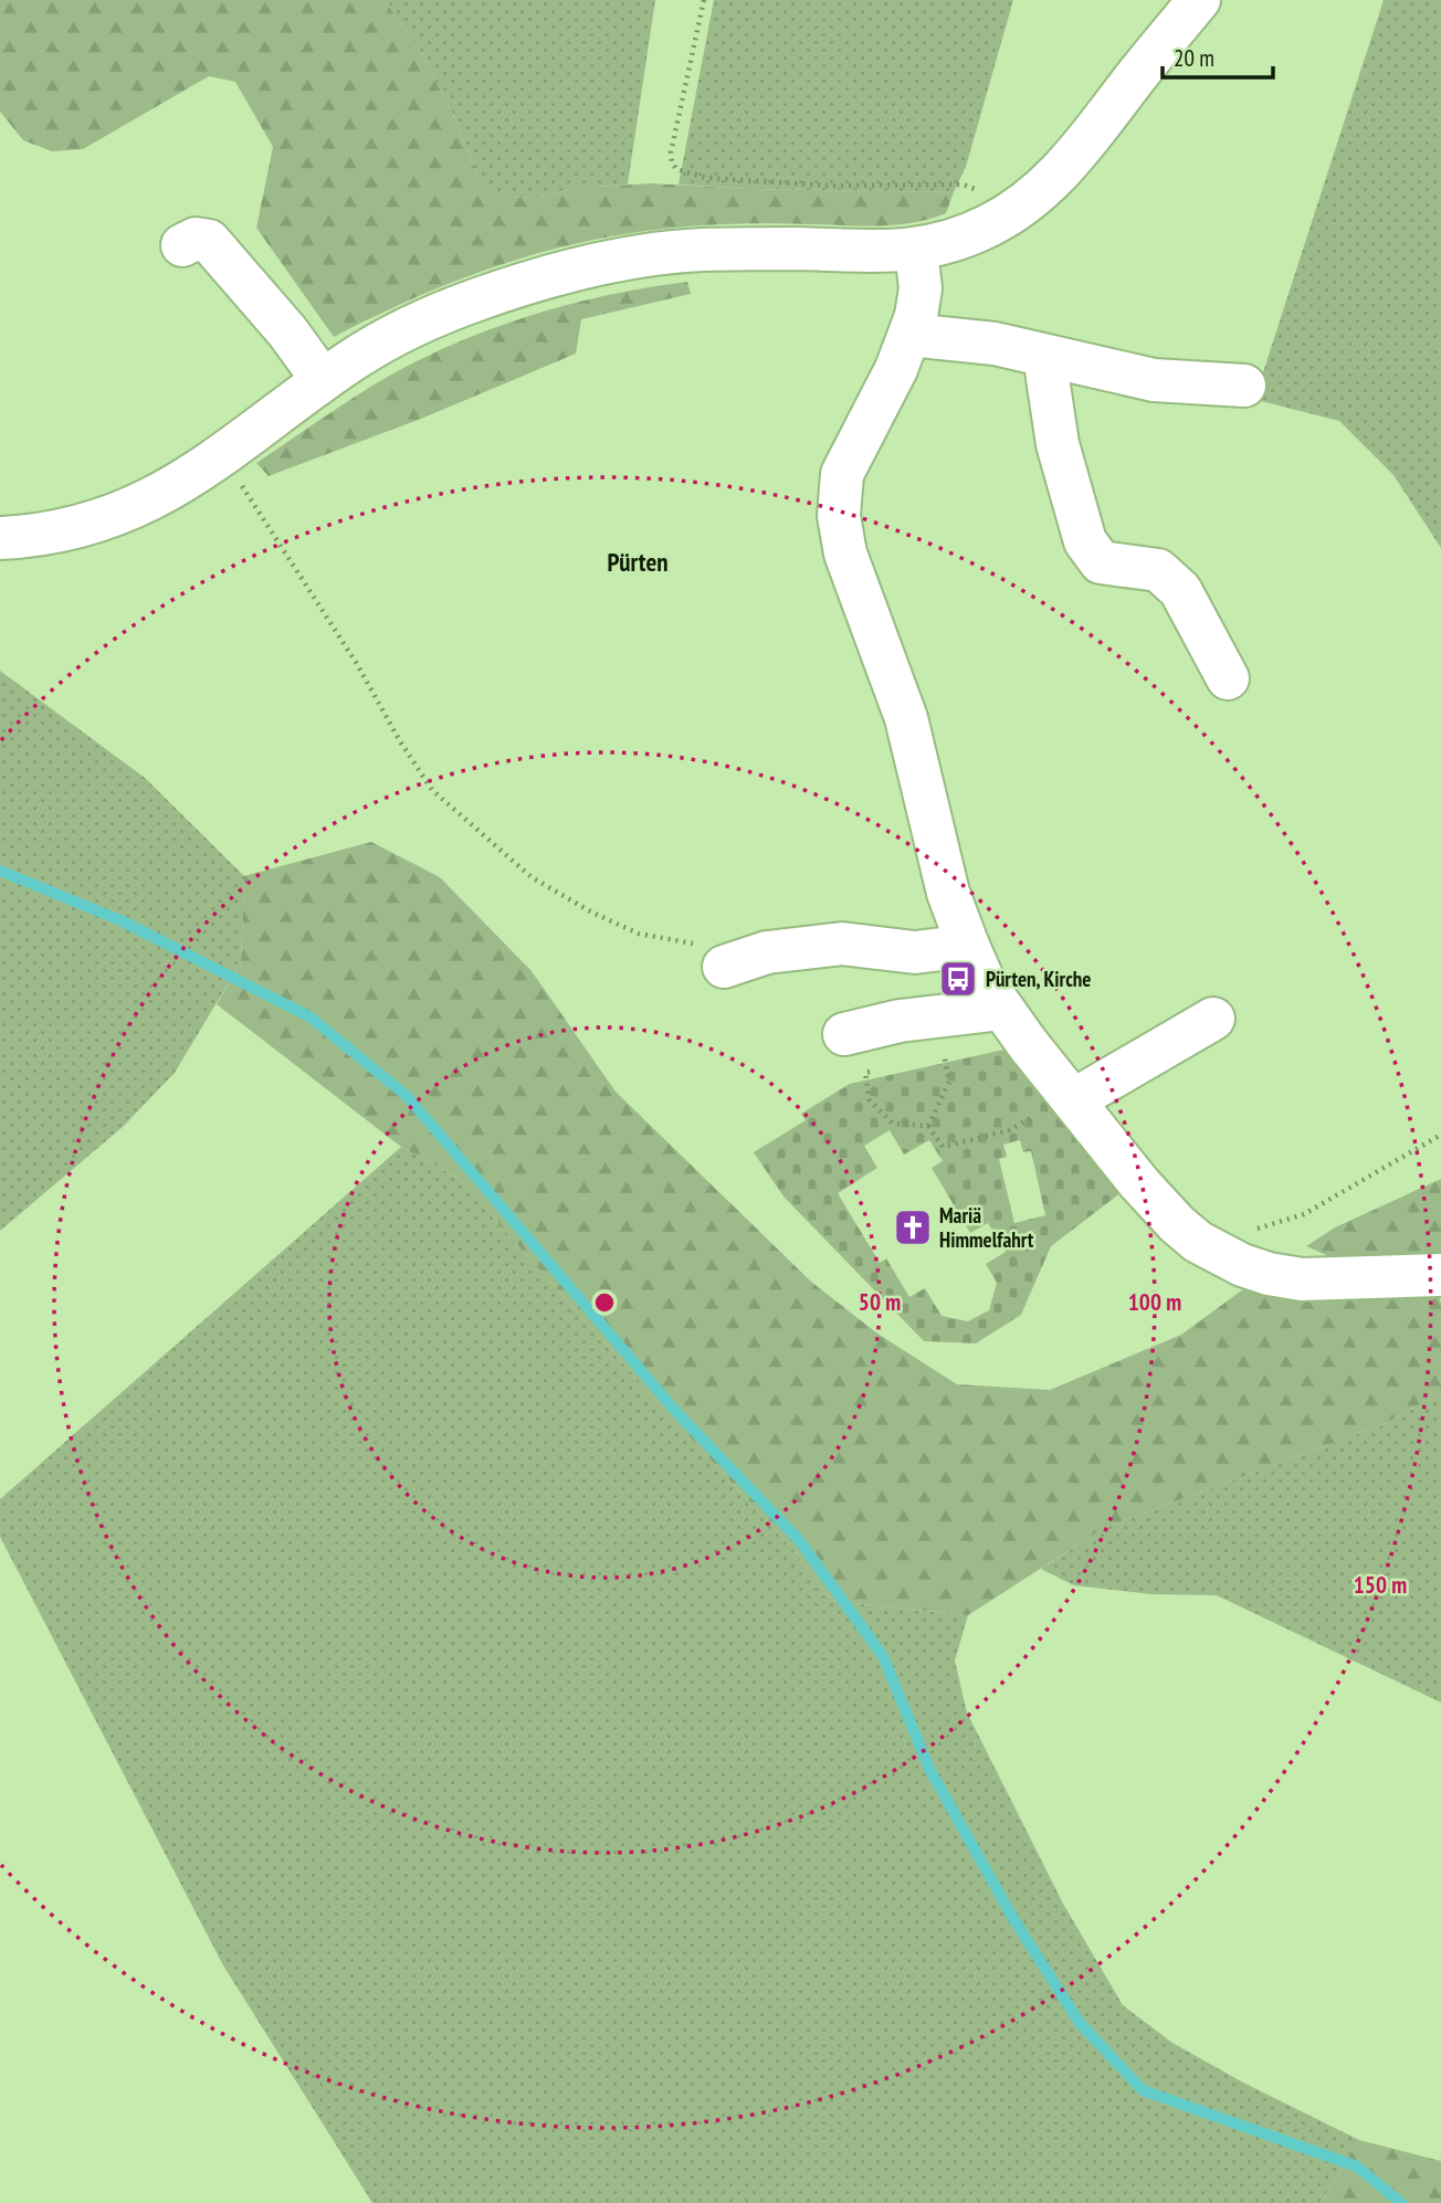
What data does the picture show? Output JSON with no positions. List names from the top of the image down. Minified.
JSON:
{"districts":["Pürten"],"places":{"bus stop":["Pürten, Kirche"],"church":["Mariä Himmelfahrt"]},"scale_bar":"20 m","rings":["50 m","100 m","150 m"]}
